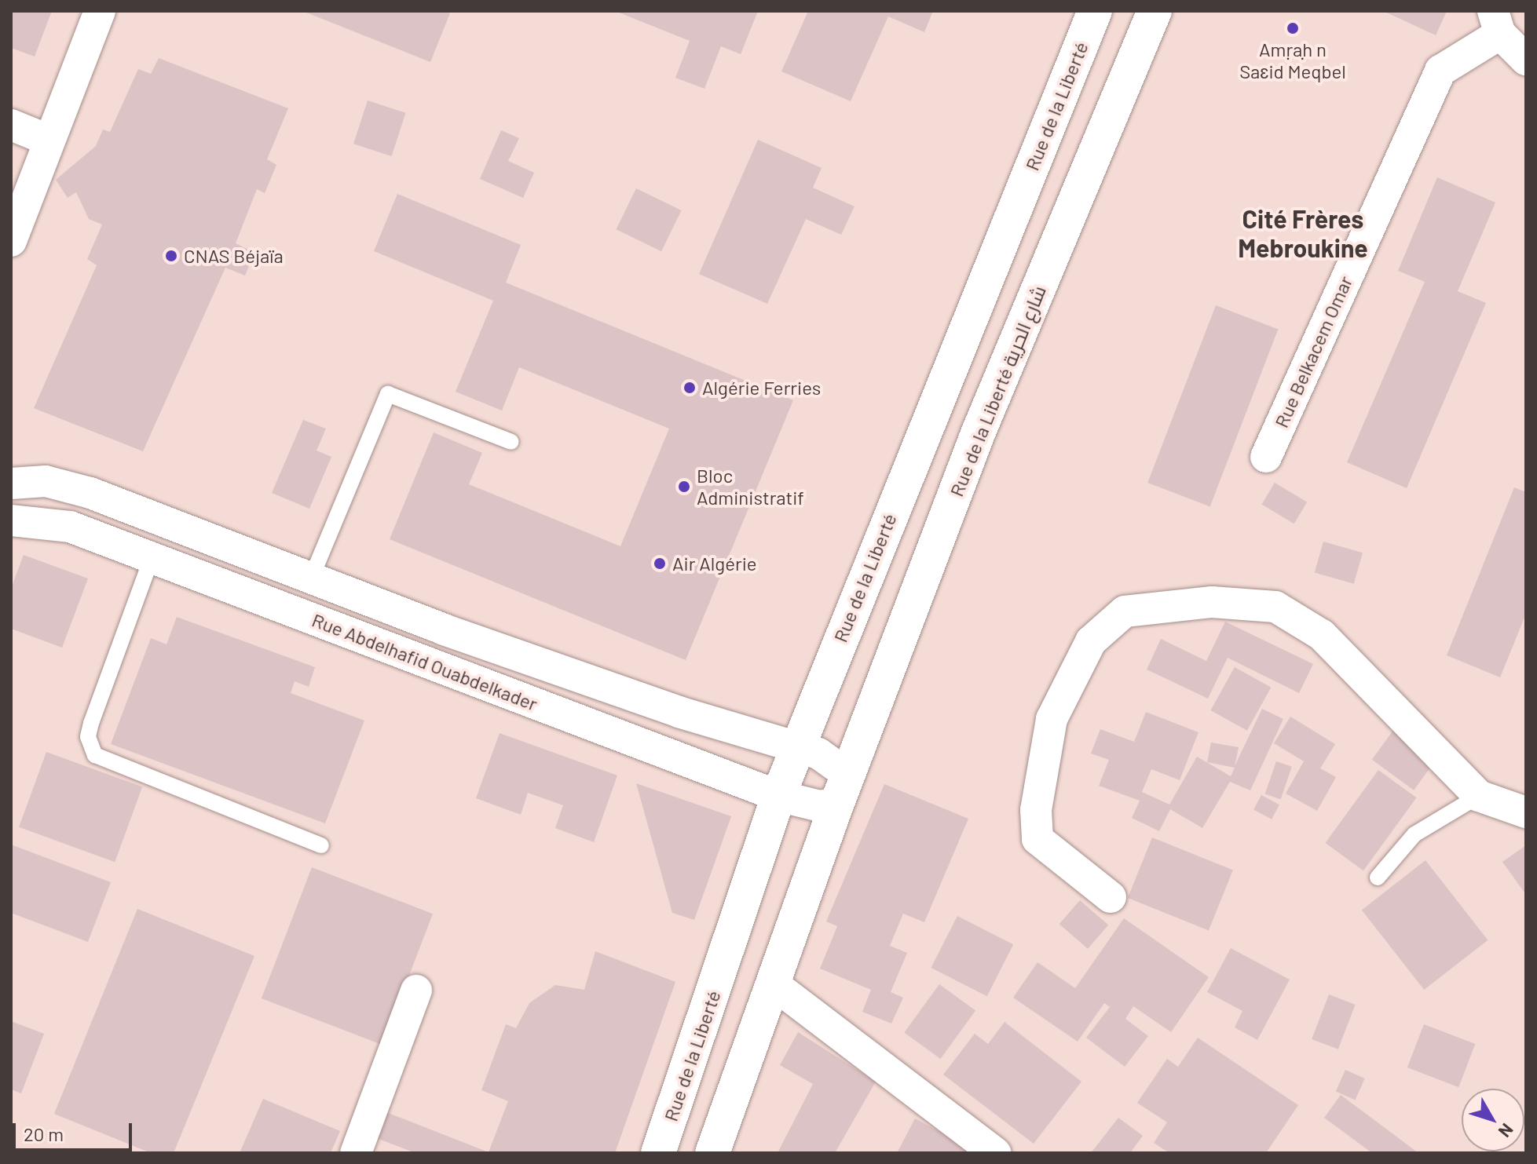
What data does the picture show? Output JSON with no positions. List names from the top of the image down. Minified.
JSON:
{"streets":{"main road":["Rue de la Liberté","Rue de la Liberté شارع الحرية"],"street":["Rue Belkacem Omar","Rue Abdelhafid Ouabdelkader"]},"crossings":[["Rue de la Liberté","Rue Abdelhafid Ouabdelkader"],["Rue de la Liberté شارع الحرية","Rue Abdelhafid Ouabdelkader"]],"districts":["Cité Frères Mebroukine"],"places":["Amṛaḥ n Saɛid Meqbel","CNAS Béjaïa","Algérie Ferries","Bloc Administratif","Air Algérie"],"scale_bar":"20 m","north":"bottom right"}
